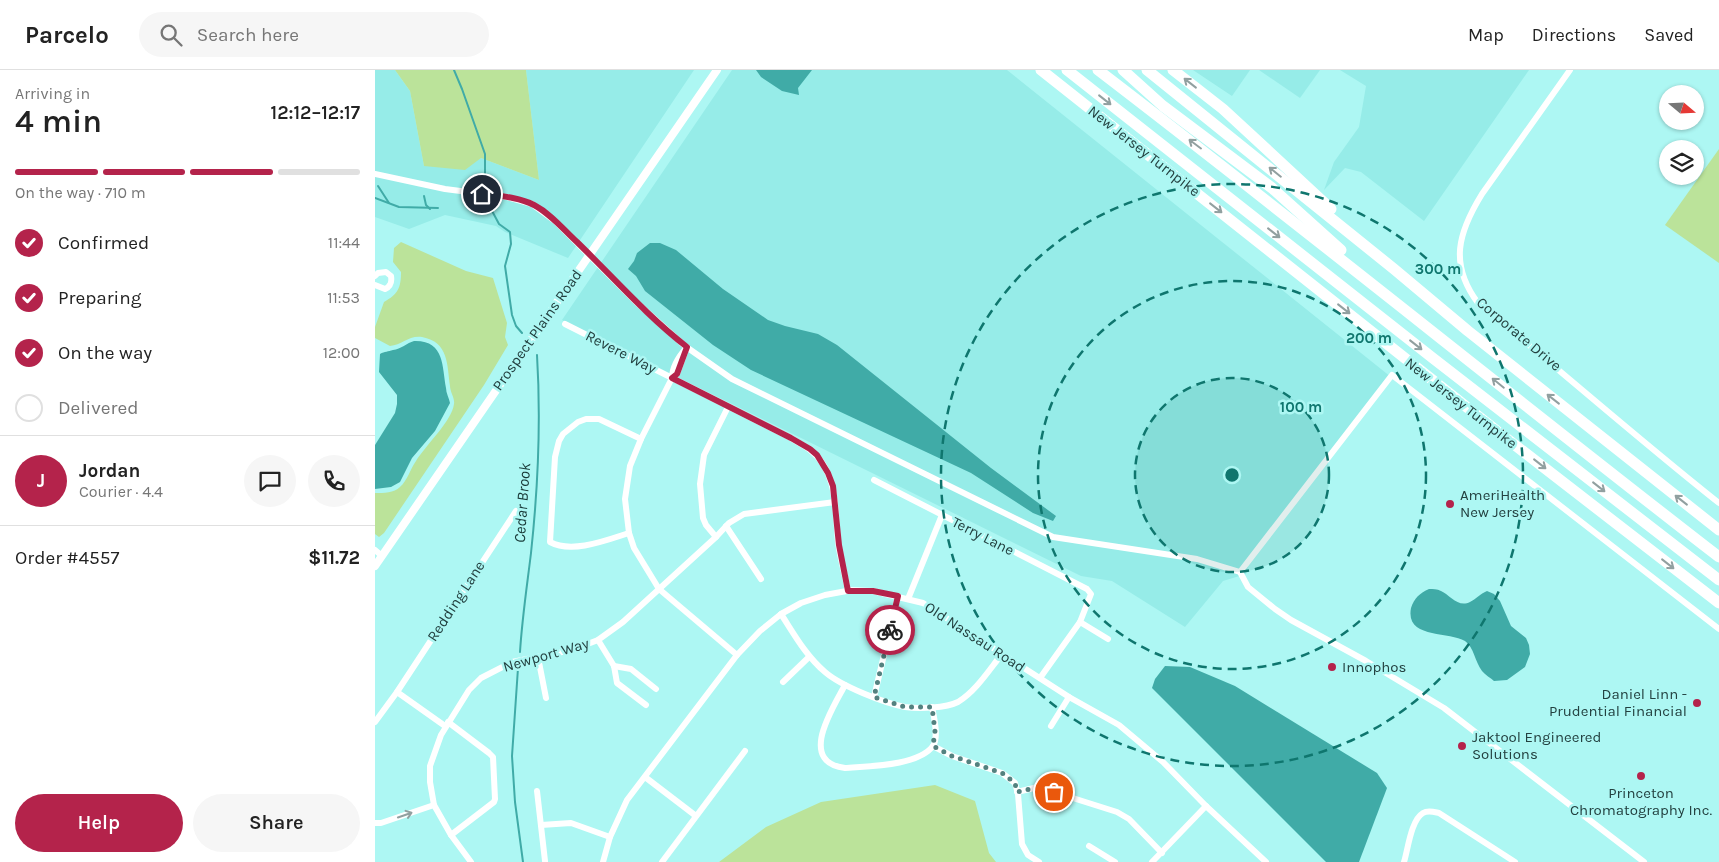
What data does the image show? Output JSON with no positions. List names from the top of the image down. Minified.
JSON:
{"streets":{"highway":["New Jersey Turnpike"],"street":["Prospect Plains Road","Corporate Drive","Revere Way","Terry Lane","Redding Lane","Old Nassau Road","Newport Way"]},"crossings":[["Revere Way","Old Nassau Road"],["Revere Way","Newport Way"]],"water":["Cedar Brook"],"places":["AmeriHealth New Jersey","Innophos","Daniel Linn - Prudential Financial","Jaktool Engineered Solutions","Princeton Chromatography Inc."],"north":"right","page":{"header":"Parcelo","search":"Search here","nav":["Map","Directions","Saved"],"heading":["4 min","Arriving in","12:12–12:17"],"panel":["Jordan","Courier · 4.4","Order #4557","$11.72"],"bar":"On the way · 710 m","list":[["Confirmed","11:44"],["Preparing","11:53"],["On the way","12:00"],"Delivered"],"round":"J","buttons":["Help","Share"]},"rings":["300 m","200 m","100 m"]}
